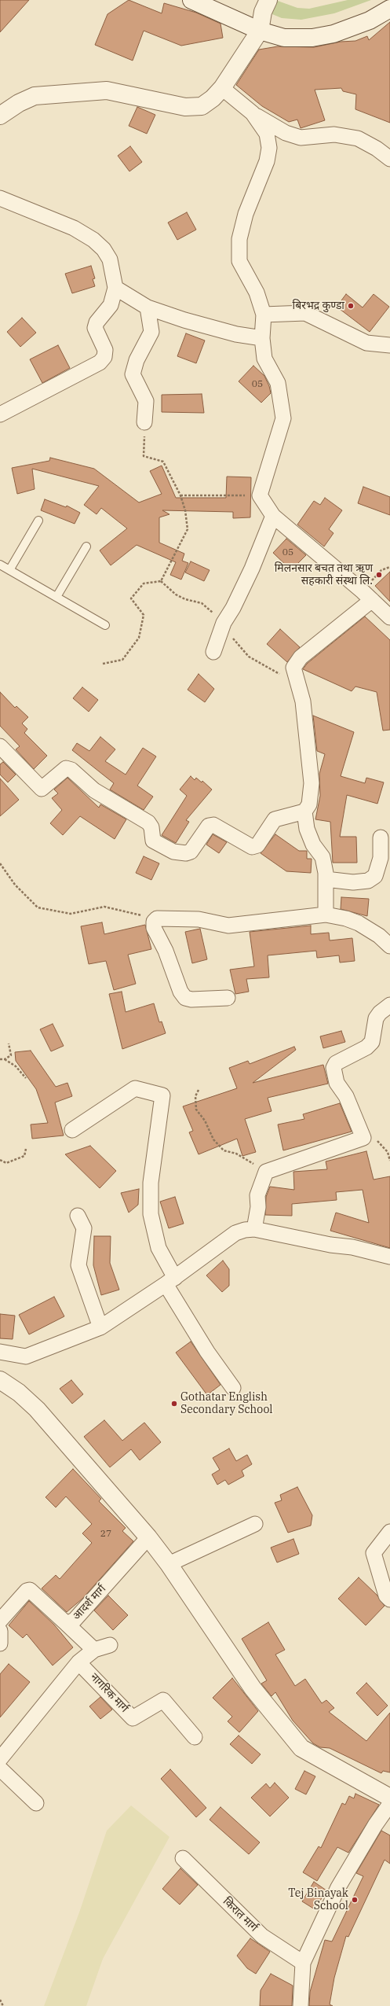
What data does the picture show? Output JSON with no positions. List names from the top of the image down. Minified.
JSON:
{"streets":{"street":["आदर्श मार्ग","नागरिक मार्ग","किरात मार्ग"]},"places":["बिरभद्र कुण्डा","मिलनसार बचत तथा ऋण सहकारी संस्था लि.","Gothatar English Secondary School","Tej Binayak School"],"house_numbers":["05","05","27"]}
